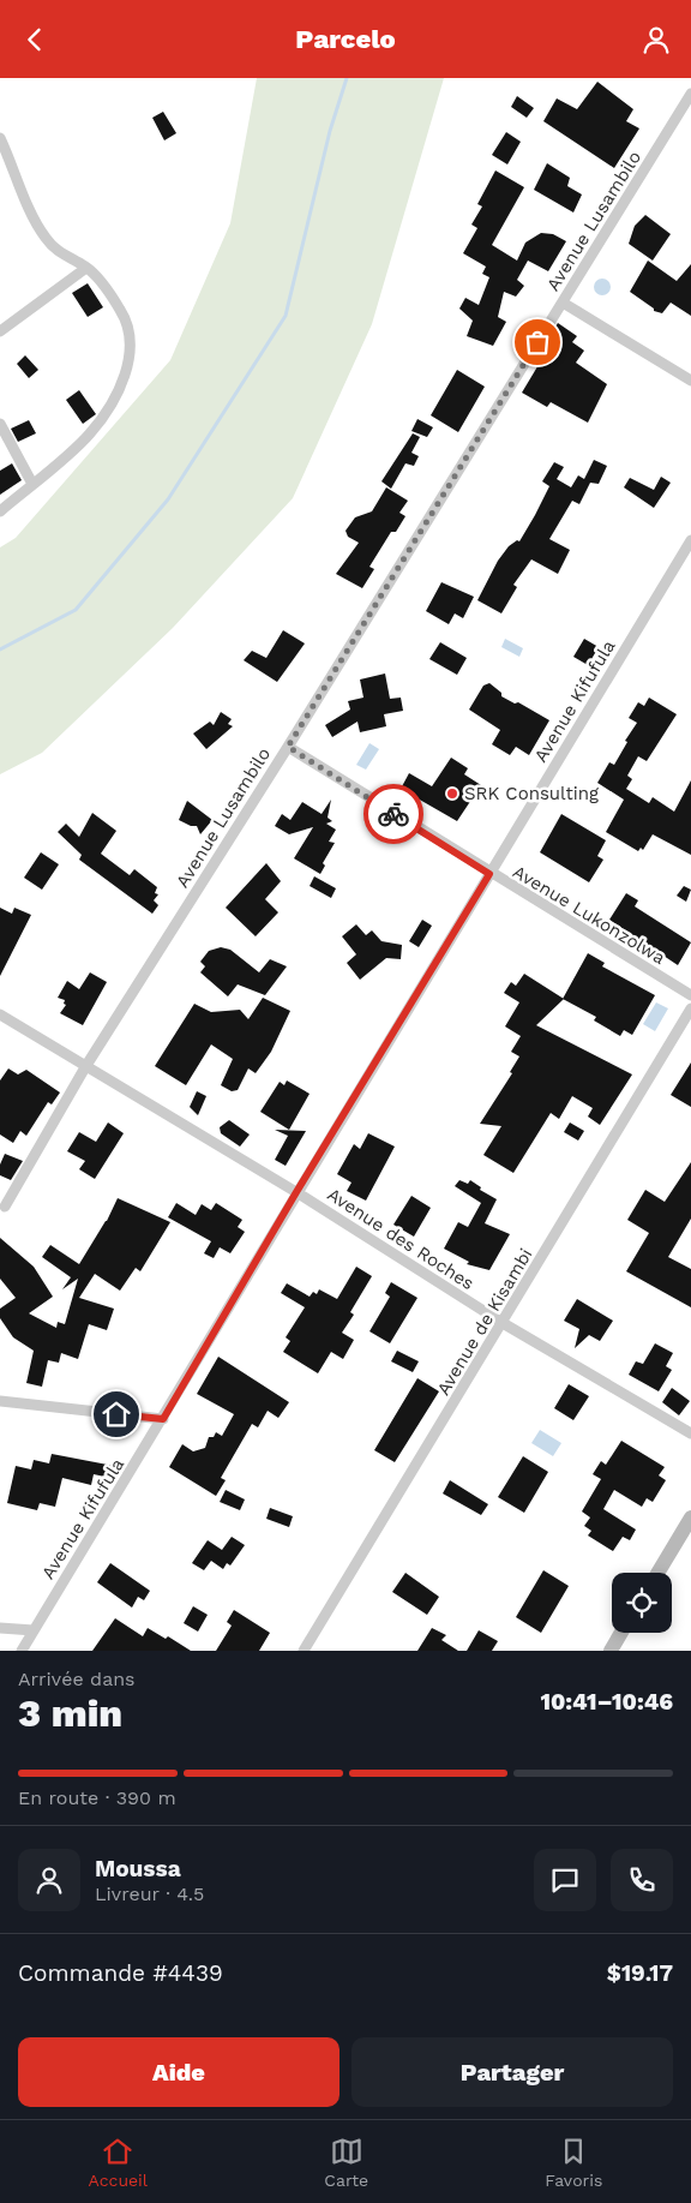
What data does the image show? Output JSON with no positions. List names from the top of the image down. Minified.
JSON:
{"streets":{"street":["Avenue Lusambilo","Avenue Kifufula","Avenue Lukonzolwa","Avenue des Roches","Avenue de Kisambi"]},"crossings":[["Avenue Lusambilo","Avenue Lukonzolwa"],["Avenue Lusambilo","Avenue des Roches"],["Avenue Kifufula","Avenue Lukonzolwa"],["Avenue Kifufula","Avenue des Roches"],["Avenue des Roches","Avenue de Kisambi"]],"places":["SRK Consulting"],"page":{"header":"Parcelo","heading":["3 min","Arrivée dans","10:41–10:46"],"panel":["Moussa","Livreur · 4.5","Commande #4439","$19.17"],"bar":"En route · 390 m","buttons":["Aide","Partager"],"tabs":["Accueil","Carte","Favoris"]}}
